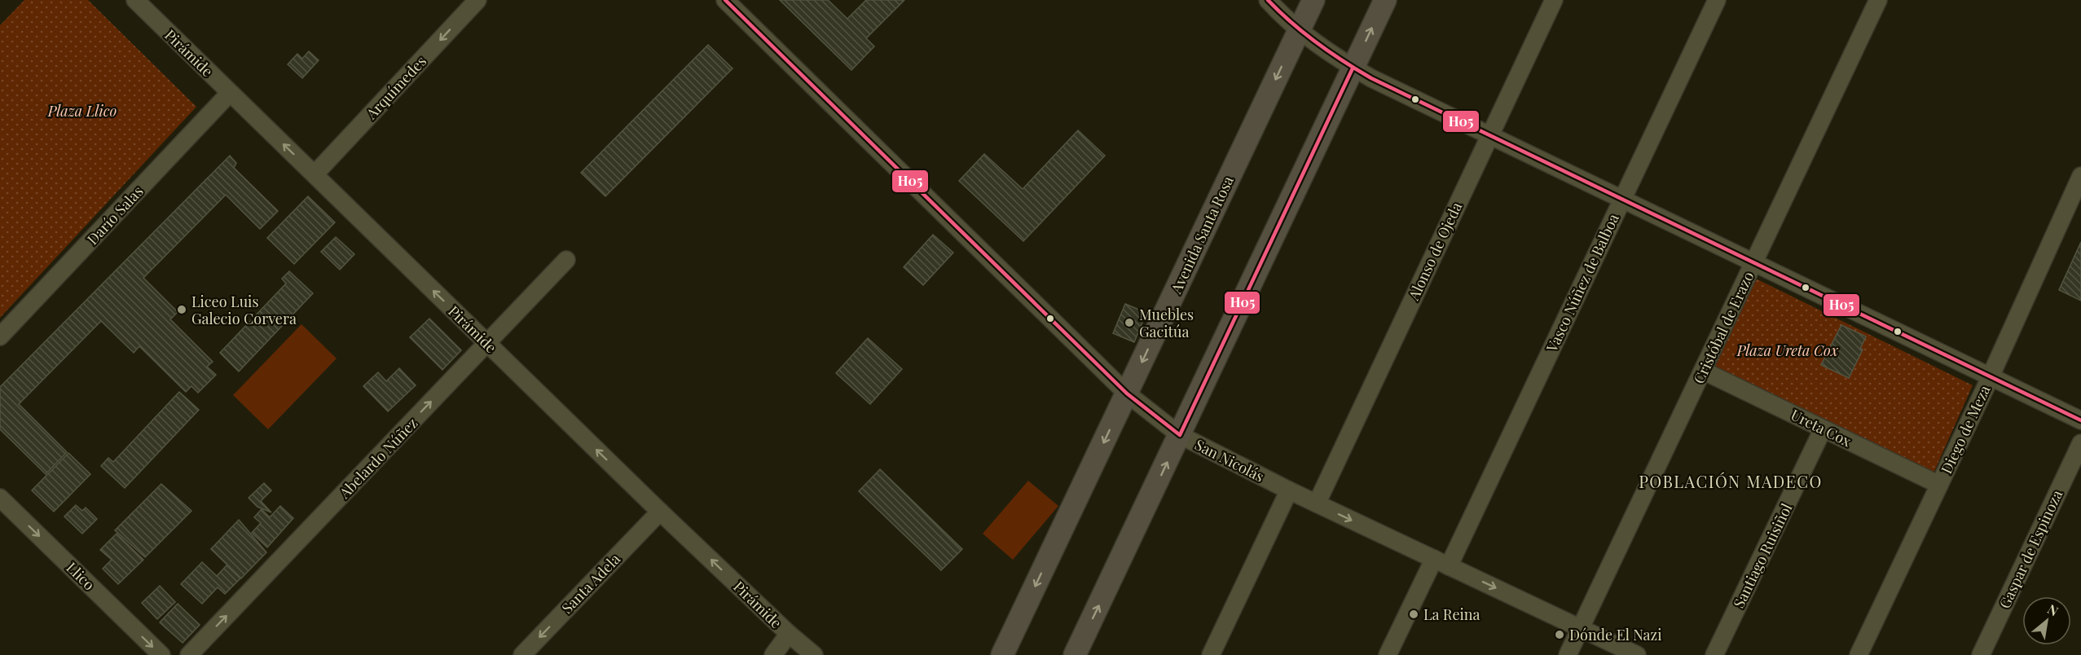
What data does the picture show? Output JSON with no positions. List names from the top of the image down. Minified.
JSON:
{"streets":{"main road":["Avenida Santa Rosa"],"street":["Pirámide","Arquímedes","Darío Salas","Alonso de Ojeda","Vasco Núñez de Balboa","Cristóbal de Erazo","Ureta Cox","Diego de Meza","Abelardo Núñez","San Nicolás","Gaspar de Espinoza","Santiago Ruisiñol","Llico","Santa Adela"]},"crossings":[["Pirámide","Arquímedes"],["Pirámide","Darío Salas"],["Pirámide","Abelardo Núñez"],["Pirámide","Santa Adela"],["Avenida Santa Rosa","San Nicolás"],["Alonso de Ojeda","San Nicolás"],["Vasco Núñez de Balboa","San Nicolás"],["Cristóbal de Erazo","Ureta Cox"],["Cristóbal de Erazo","San Nicolás"],["Ureta Cox","Diego de Meza"],["Ureta Cox","Santiago Ruisiñol"]],"one_way":["Pirámide","Arquímedes","Abelardo Núñez","Llico","Santa Adela"],"districts":["POBLACIÓN MADECO"],"parks":["Plaza Llico","Plaza Ureta Cox"],"places":["Liceo Luis Galecio Corvera","Muebles Gacitúa","La Reina","Dónde El Nazi"],"lines":["transit line H05"],"north":"top right"}
